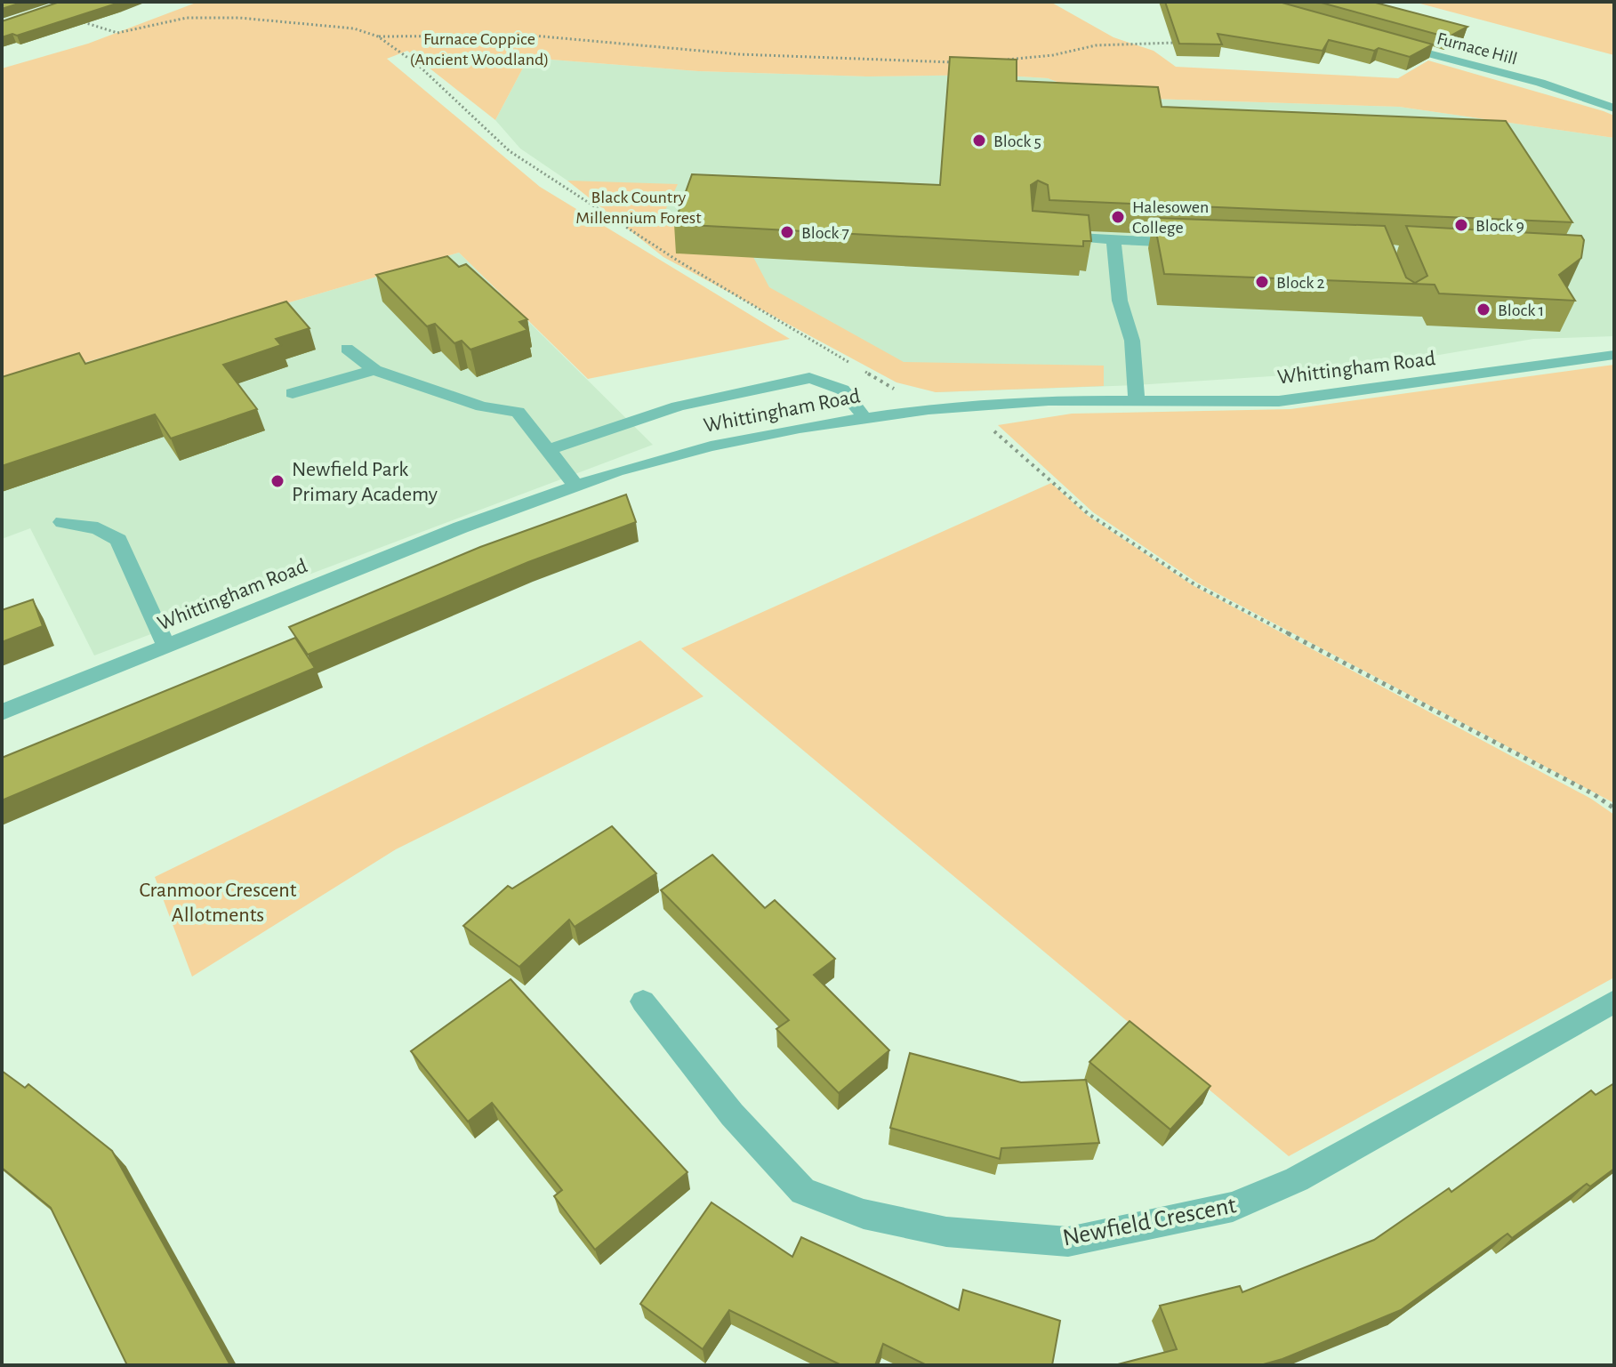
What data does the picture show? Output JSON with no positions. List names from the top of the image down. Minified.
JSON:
{"streets":{"street":["Furnace Hill","Whittingham Road","Newfield Crescent"]},"parks":["Furnace Coppice (Ancient Woodland)","Black Country Millennium Forest","Cranmoor Crescent Allotments"],"places":["Block 5","Halesowen College","Block 9","Block 7","Block 2","Block 1","Newfield Park Primary Academy"]}
